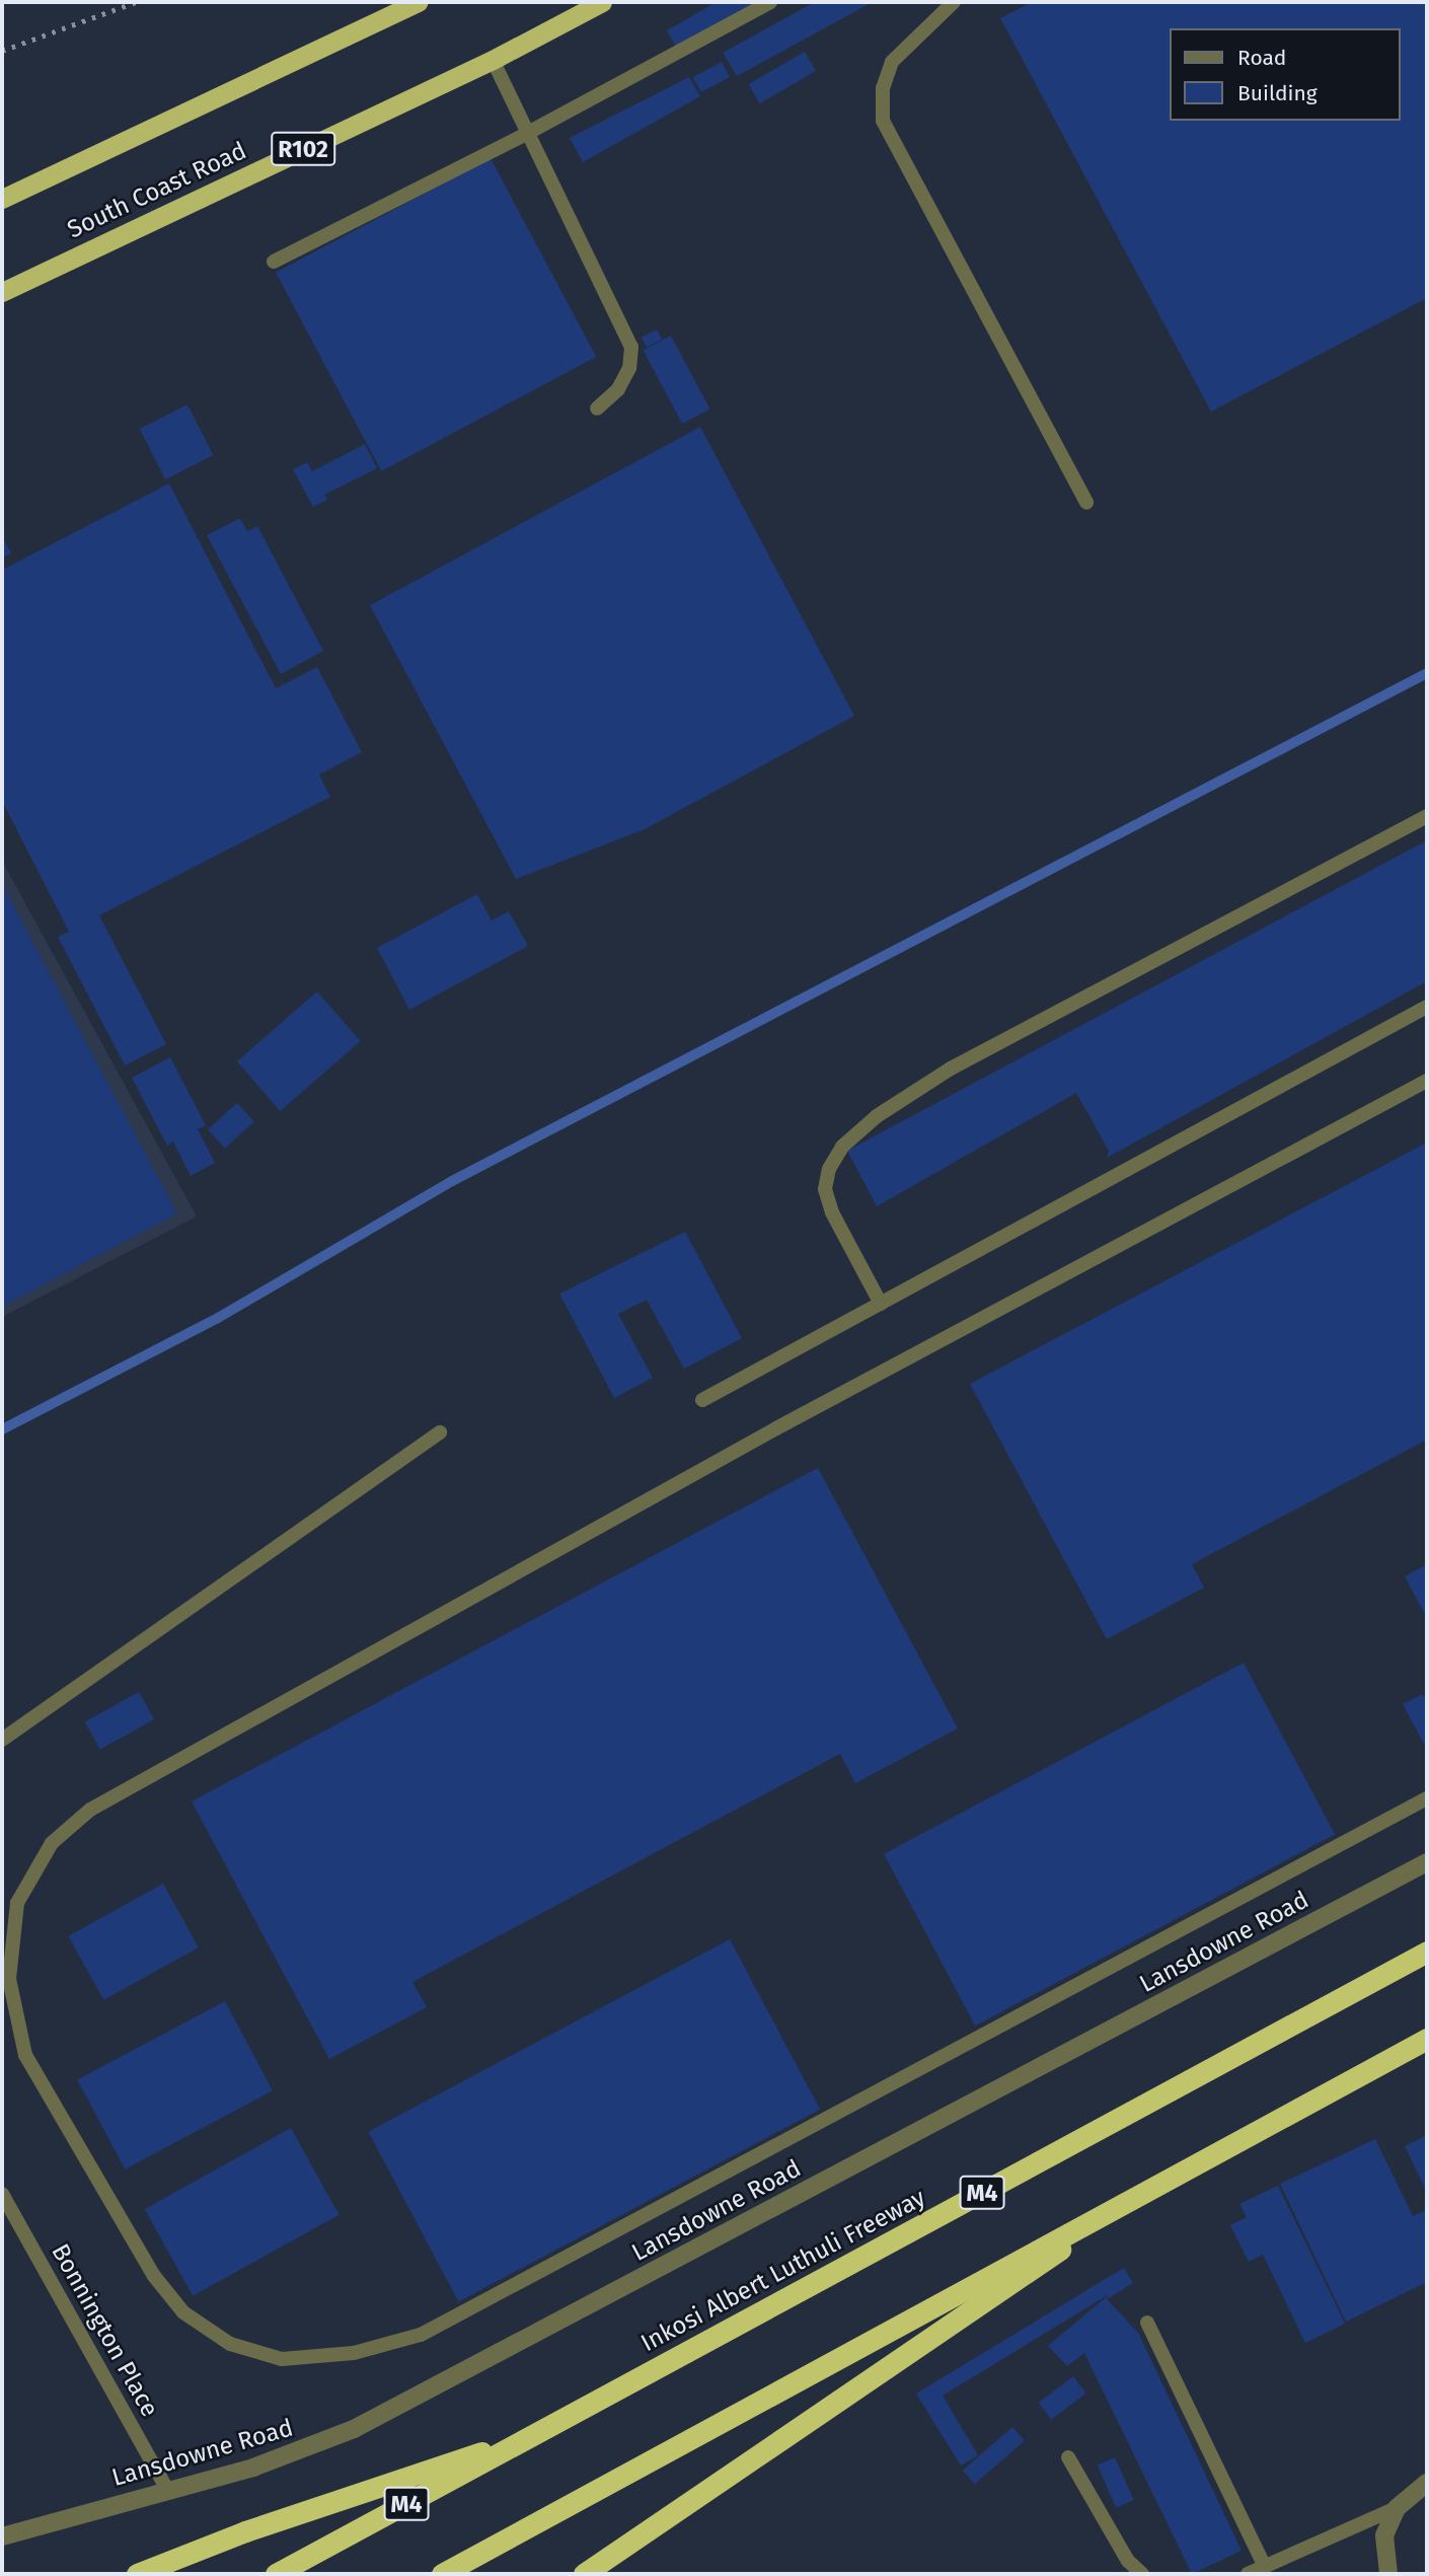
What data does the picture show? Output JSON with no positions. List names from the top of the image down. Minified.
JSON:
{"streets":{"highway":["R102","South Coast Road","M4","Inkosi Albert Luthuli Freeway"],"street":["Lansdowne Road"],"lane":["Bonnington Place"]},"crossings":[["Lansdowne Road","Bonnington Place"]],"legend":["Road","Building"]}
